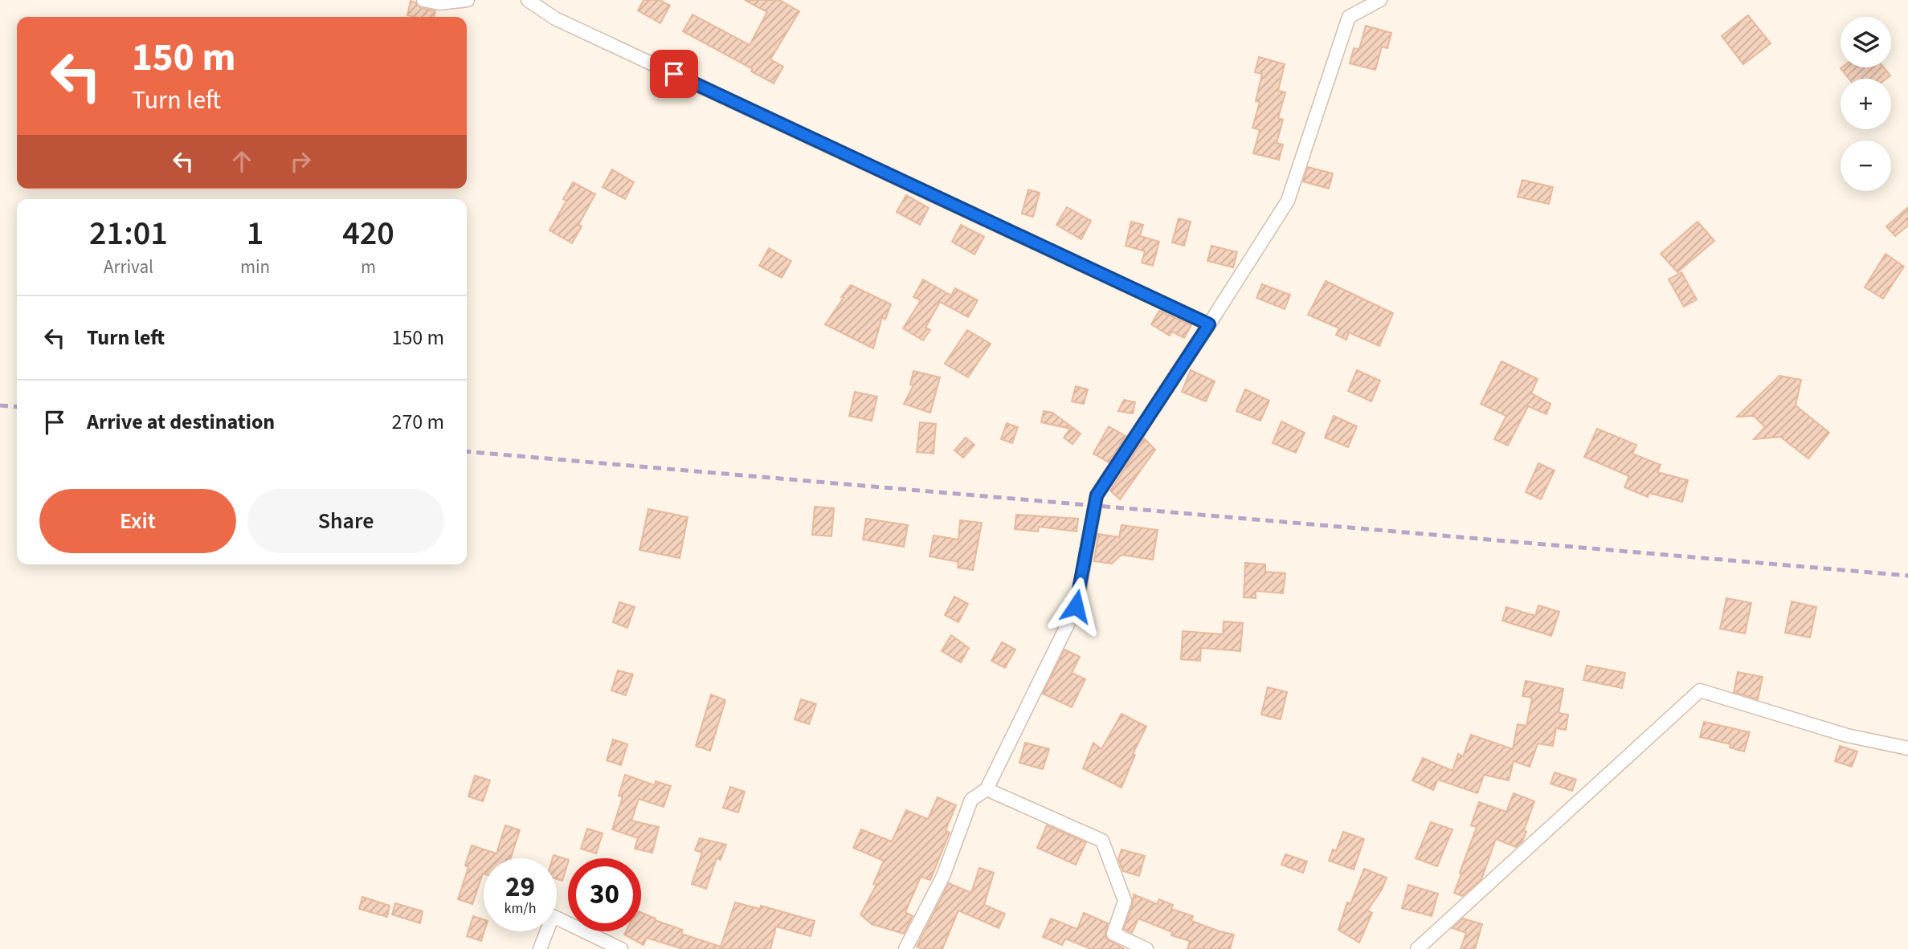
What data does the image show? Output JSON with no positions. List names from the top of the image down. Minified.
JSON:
{"page":{"map_buttons":["+","−"],"turn":["150 m","Turn left"],"eta":["21:01","Arrival","1","min","420","m"],"list":[{"name":"Turn left","value":"150 m"},{"name":"Arrive at destination","value":"270 m"}],"buttons":["Exit","Share"],"speed":"29 km/h","limit":"30"}}
